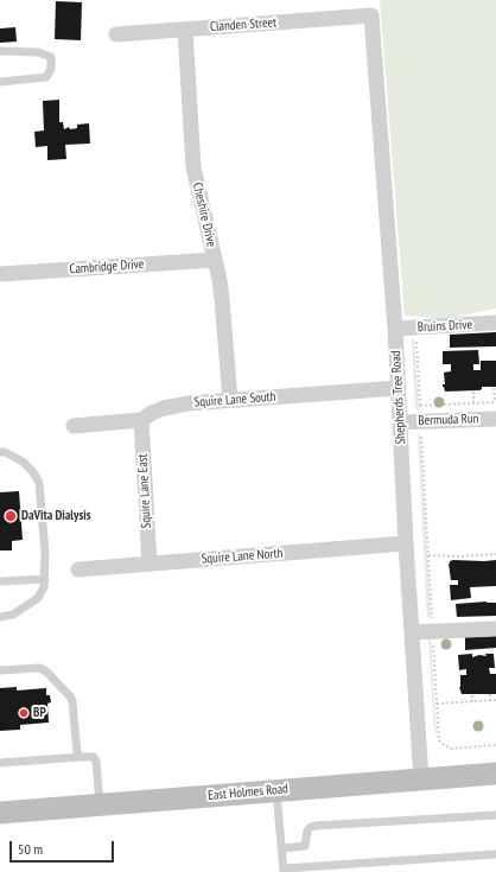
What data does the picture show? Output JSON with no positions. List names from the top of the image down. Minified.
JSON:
{"streets":{"main road":["East Holmes Road"],"street":["Clanden Street","Cheshire Drive","Cambridge Drive","Bruins Drive","Shepherds Tree Road","Squire Lane South","Bermuda Run","Squire Lane East","Squire Lane North"]},"crossings":[["Clanden Street","Cheshire Drive"],["Clanden Street","Shepherds Tree Road"],["Cheshire Drive","Cambridge Drive"],["Cheshire Drive","Squire Lane South"],["Bruins Drive","Shepherds Tree Road"],["Shepherds Tree Road","Squire Lane South"],["Shepherds Tree Road","Bermuda Run"],["Shepherds Tree Road","Squire Lane North"],["Shepherds Tree Road","East Holmes Road"],["Squire Lane South","Squire Lane East"],["Squire Lane East","Squire Lane North"]],"places":["DaVita Dialysis","BP"],"scale_bar":"50 m"}
